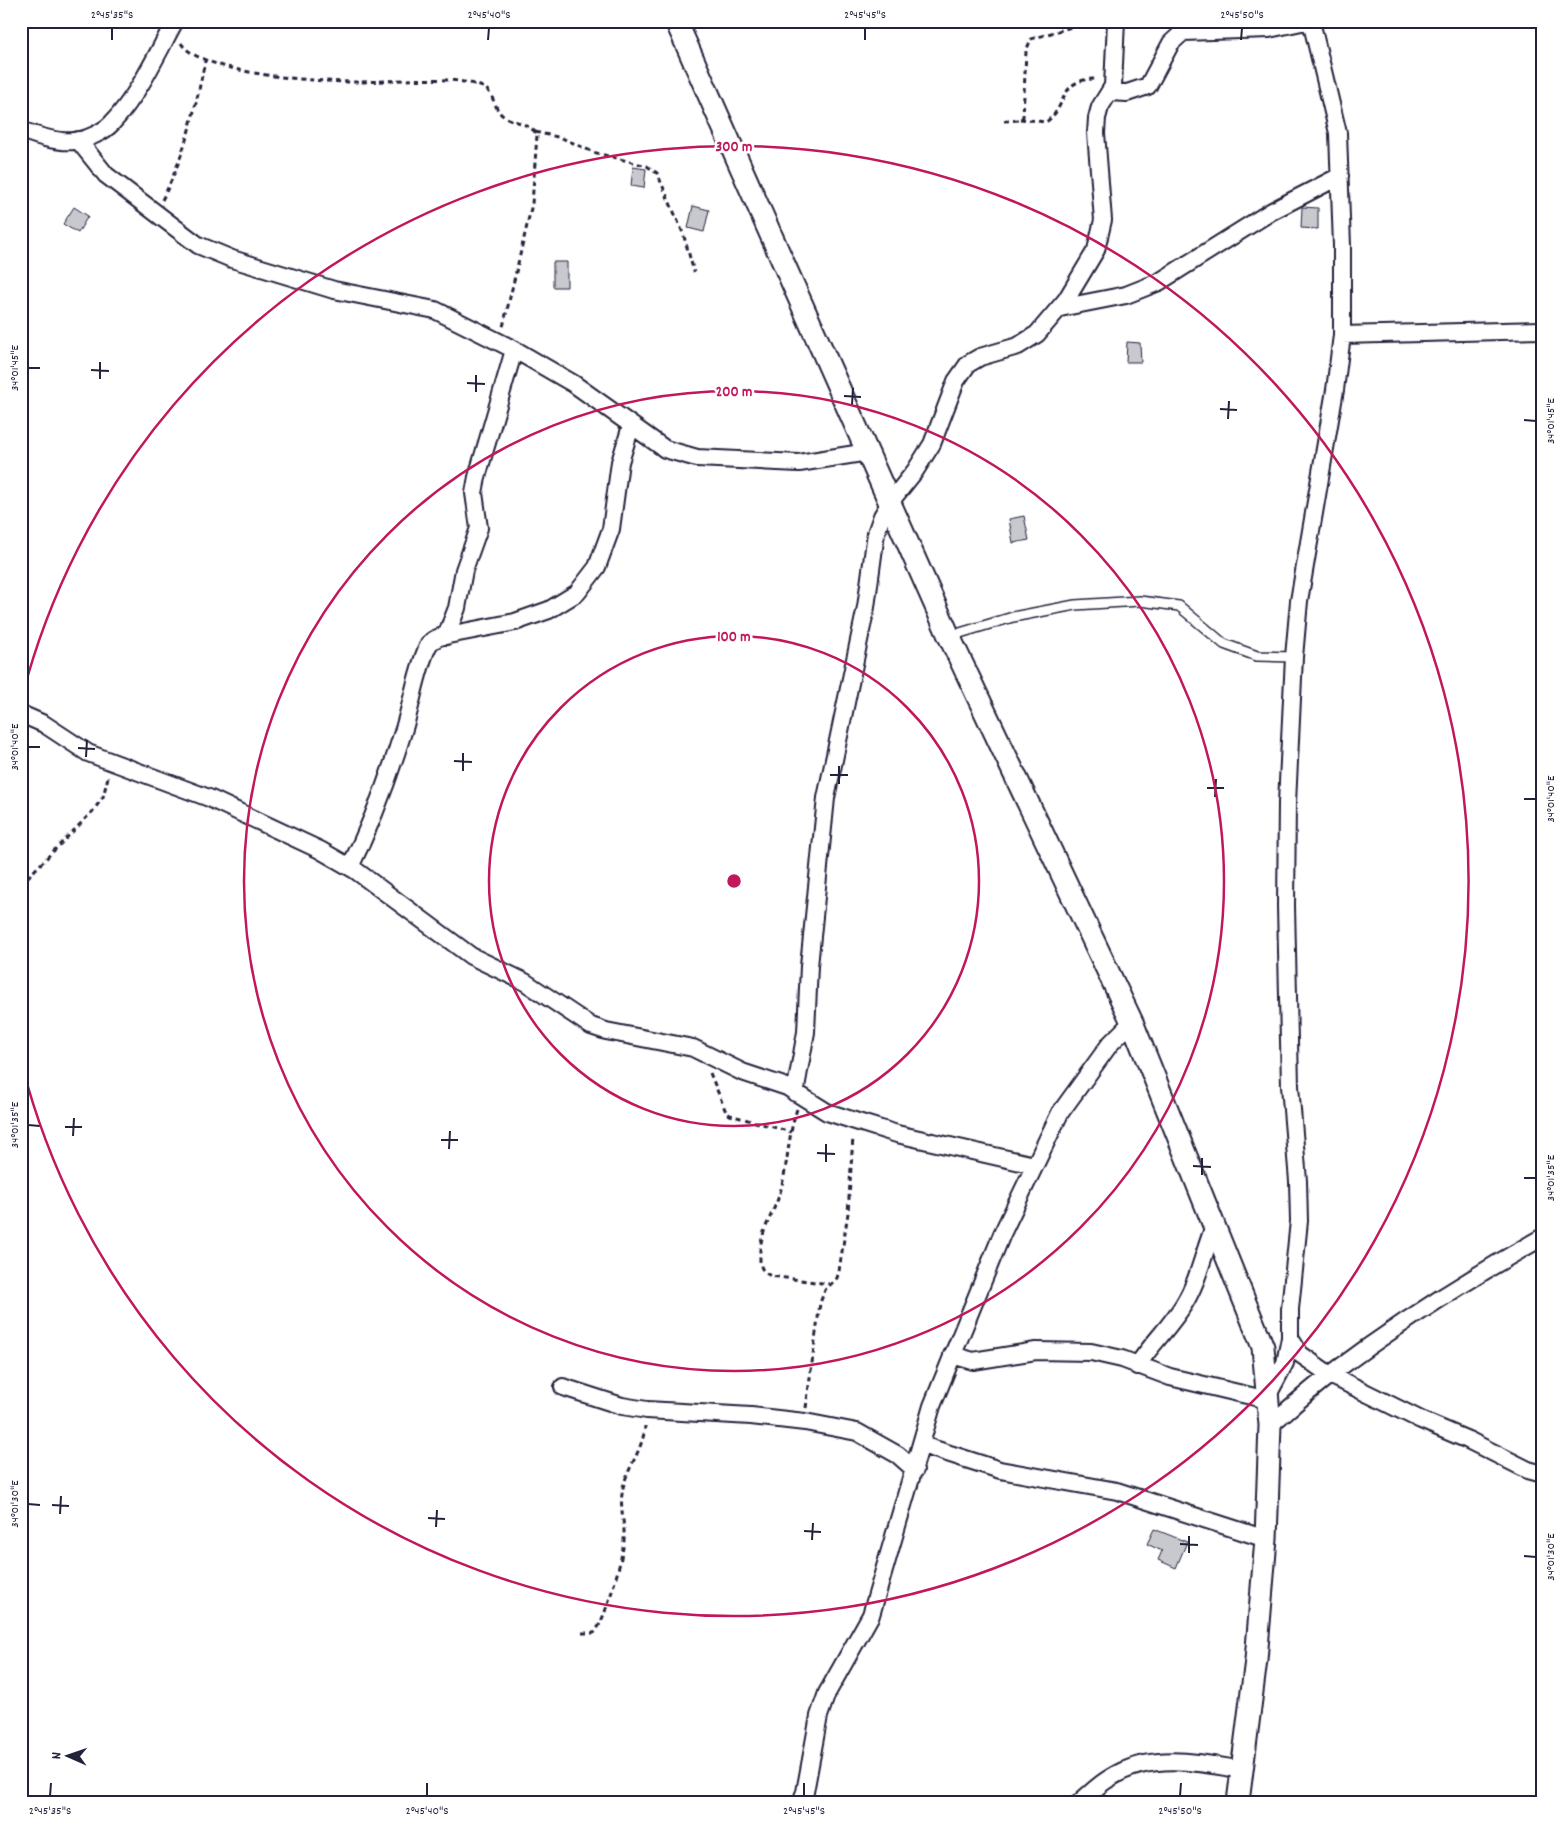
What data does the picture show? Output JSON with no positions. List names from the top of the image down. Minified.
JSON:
{"north":"left","coordinates":["2°45'35\"S","2°45'40\"S","2°45'45\"S","2°45'50\"S","34°01'45\"E","34°01'40\"E","34°01'35\"E","34°01'30\"E"],"rings":["300 m","200 m","100 m"]}
